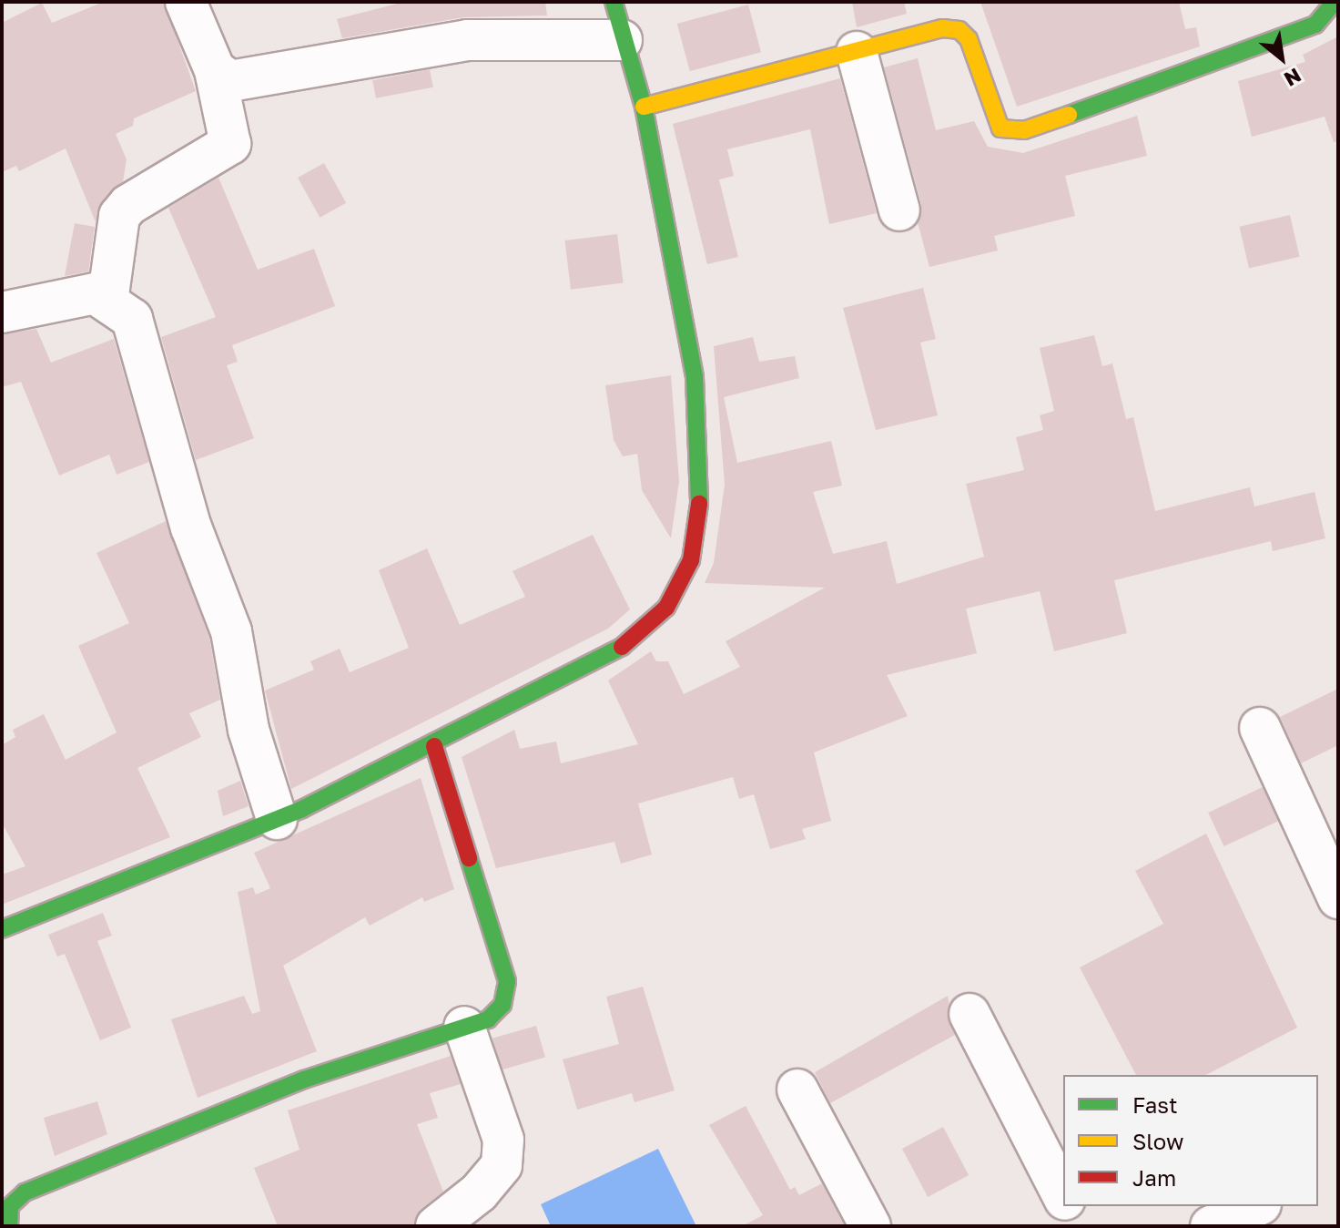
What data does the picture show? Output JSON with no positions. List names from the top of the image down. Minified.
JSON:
{"legend":["Fast","Slow","Jam"],"north":"bottom right"}
